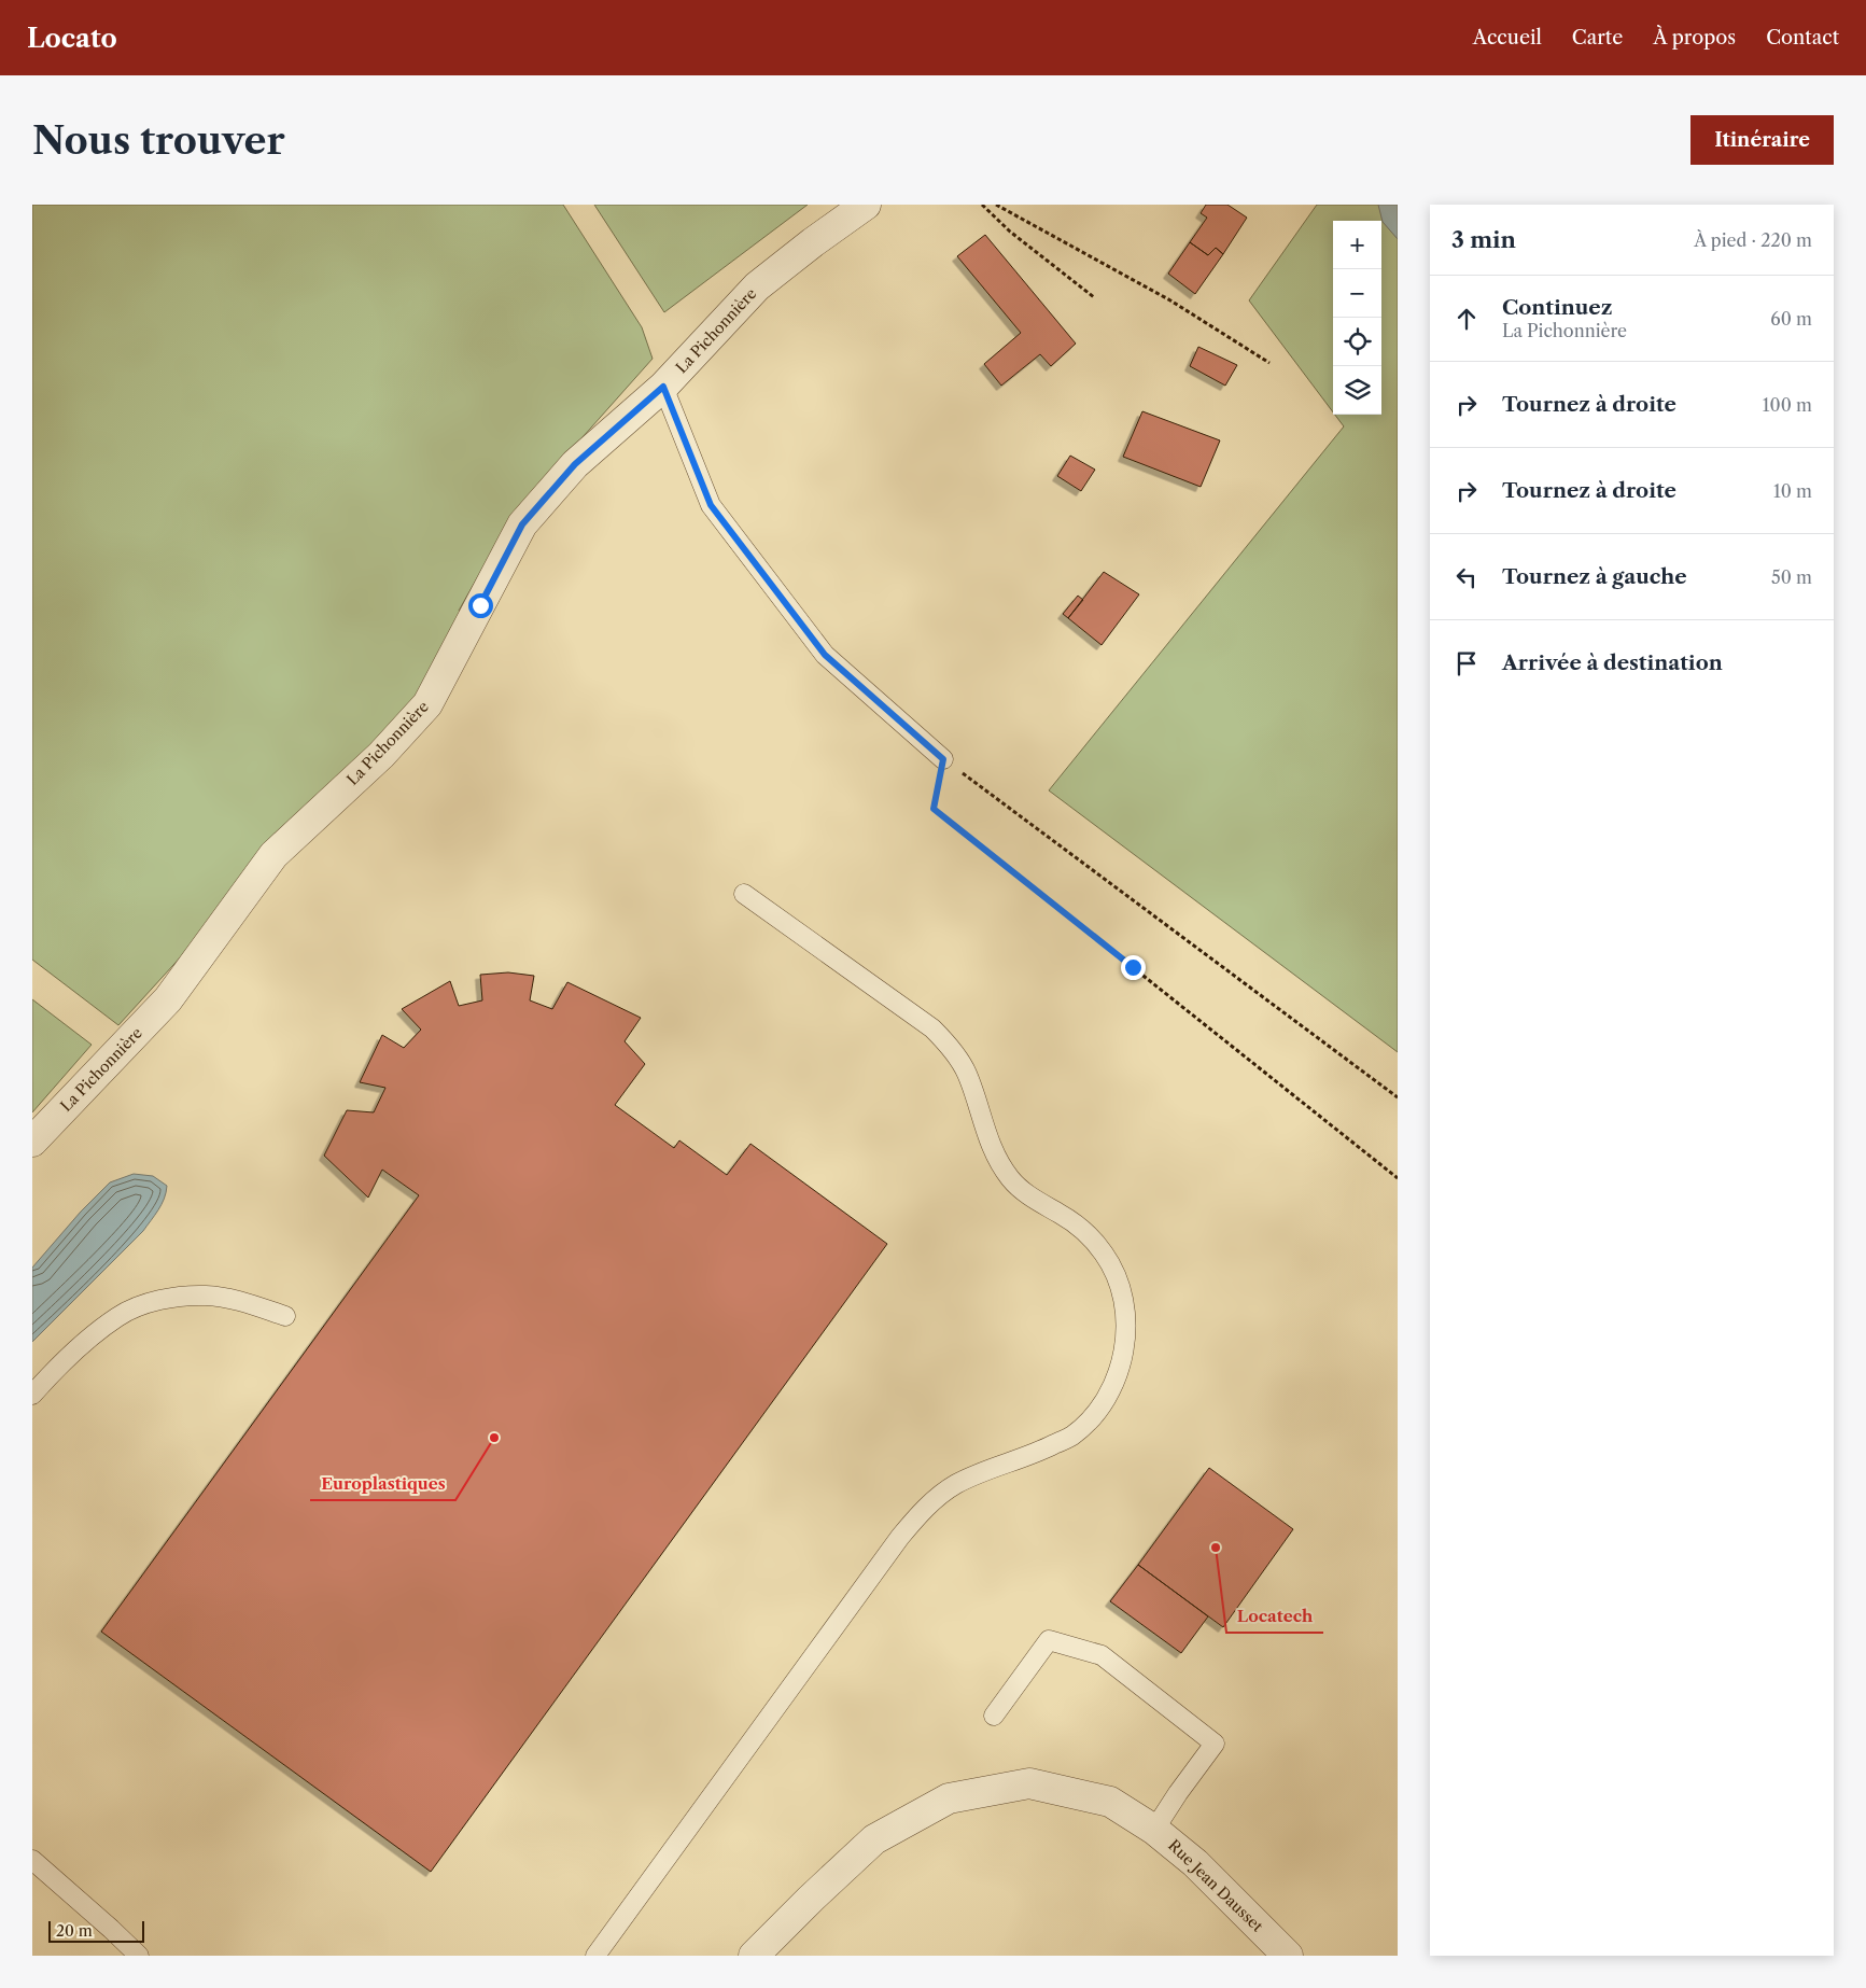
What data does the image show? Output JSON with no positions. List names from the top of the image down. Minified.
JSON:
{"streets":{"street":["La Pichonnière","Rue Jean Dausset"]},"places":["Europlastiques","Locatech"],"scale_bar":"20 m","page":{"header":"Locato","nav":["Accueil","Carte","À propos","Contact"],"buttons":"Itinéraire","title":"Nous trouver","heading":["3 min","À pied · 220 m"],"map_buttons":["+","−"],"list":[["Continuez","La Pichonnière","60 m"],["Tournez à droite","100 m"],["Tournez à droite","10 m"],["Tournez à gauche","50 m"],"Arrivée à destination"],"scale":"20 m"}}
